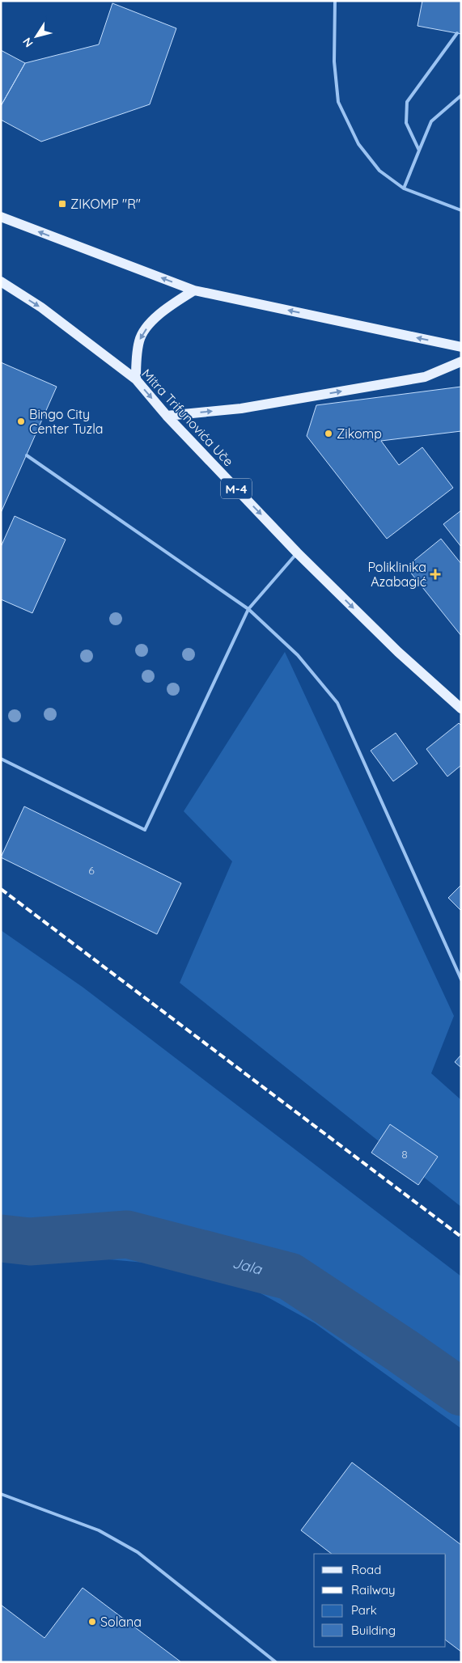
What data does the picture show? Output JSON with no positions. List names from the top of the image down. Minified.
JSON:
{"streets":{"main road":["Mitra Trifunovića Uče","M-4"]},"one_way":["Mitra Trifunovića Uče"],"water":["Jala"],"places":{"transit":["ZIKOMP \"R\""],"other":["Bingo City Center Tuzla","Zikomp","Solana"],"health":["Poliklinika Azabagić"]},"house_numbers":["6","8"],"legend":["Road","Railway","Park","Building"],"north":"bottom left"}
